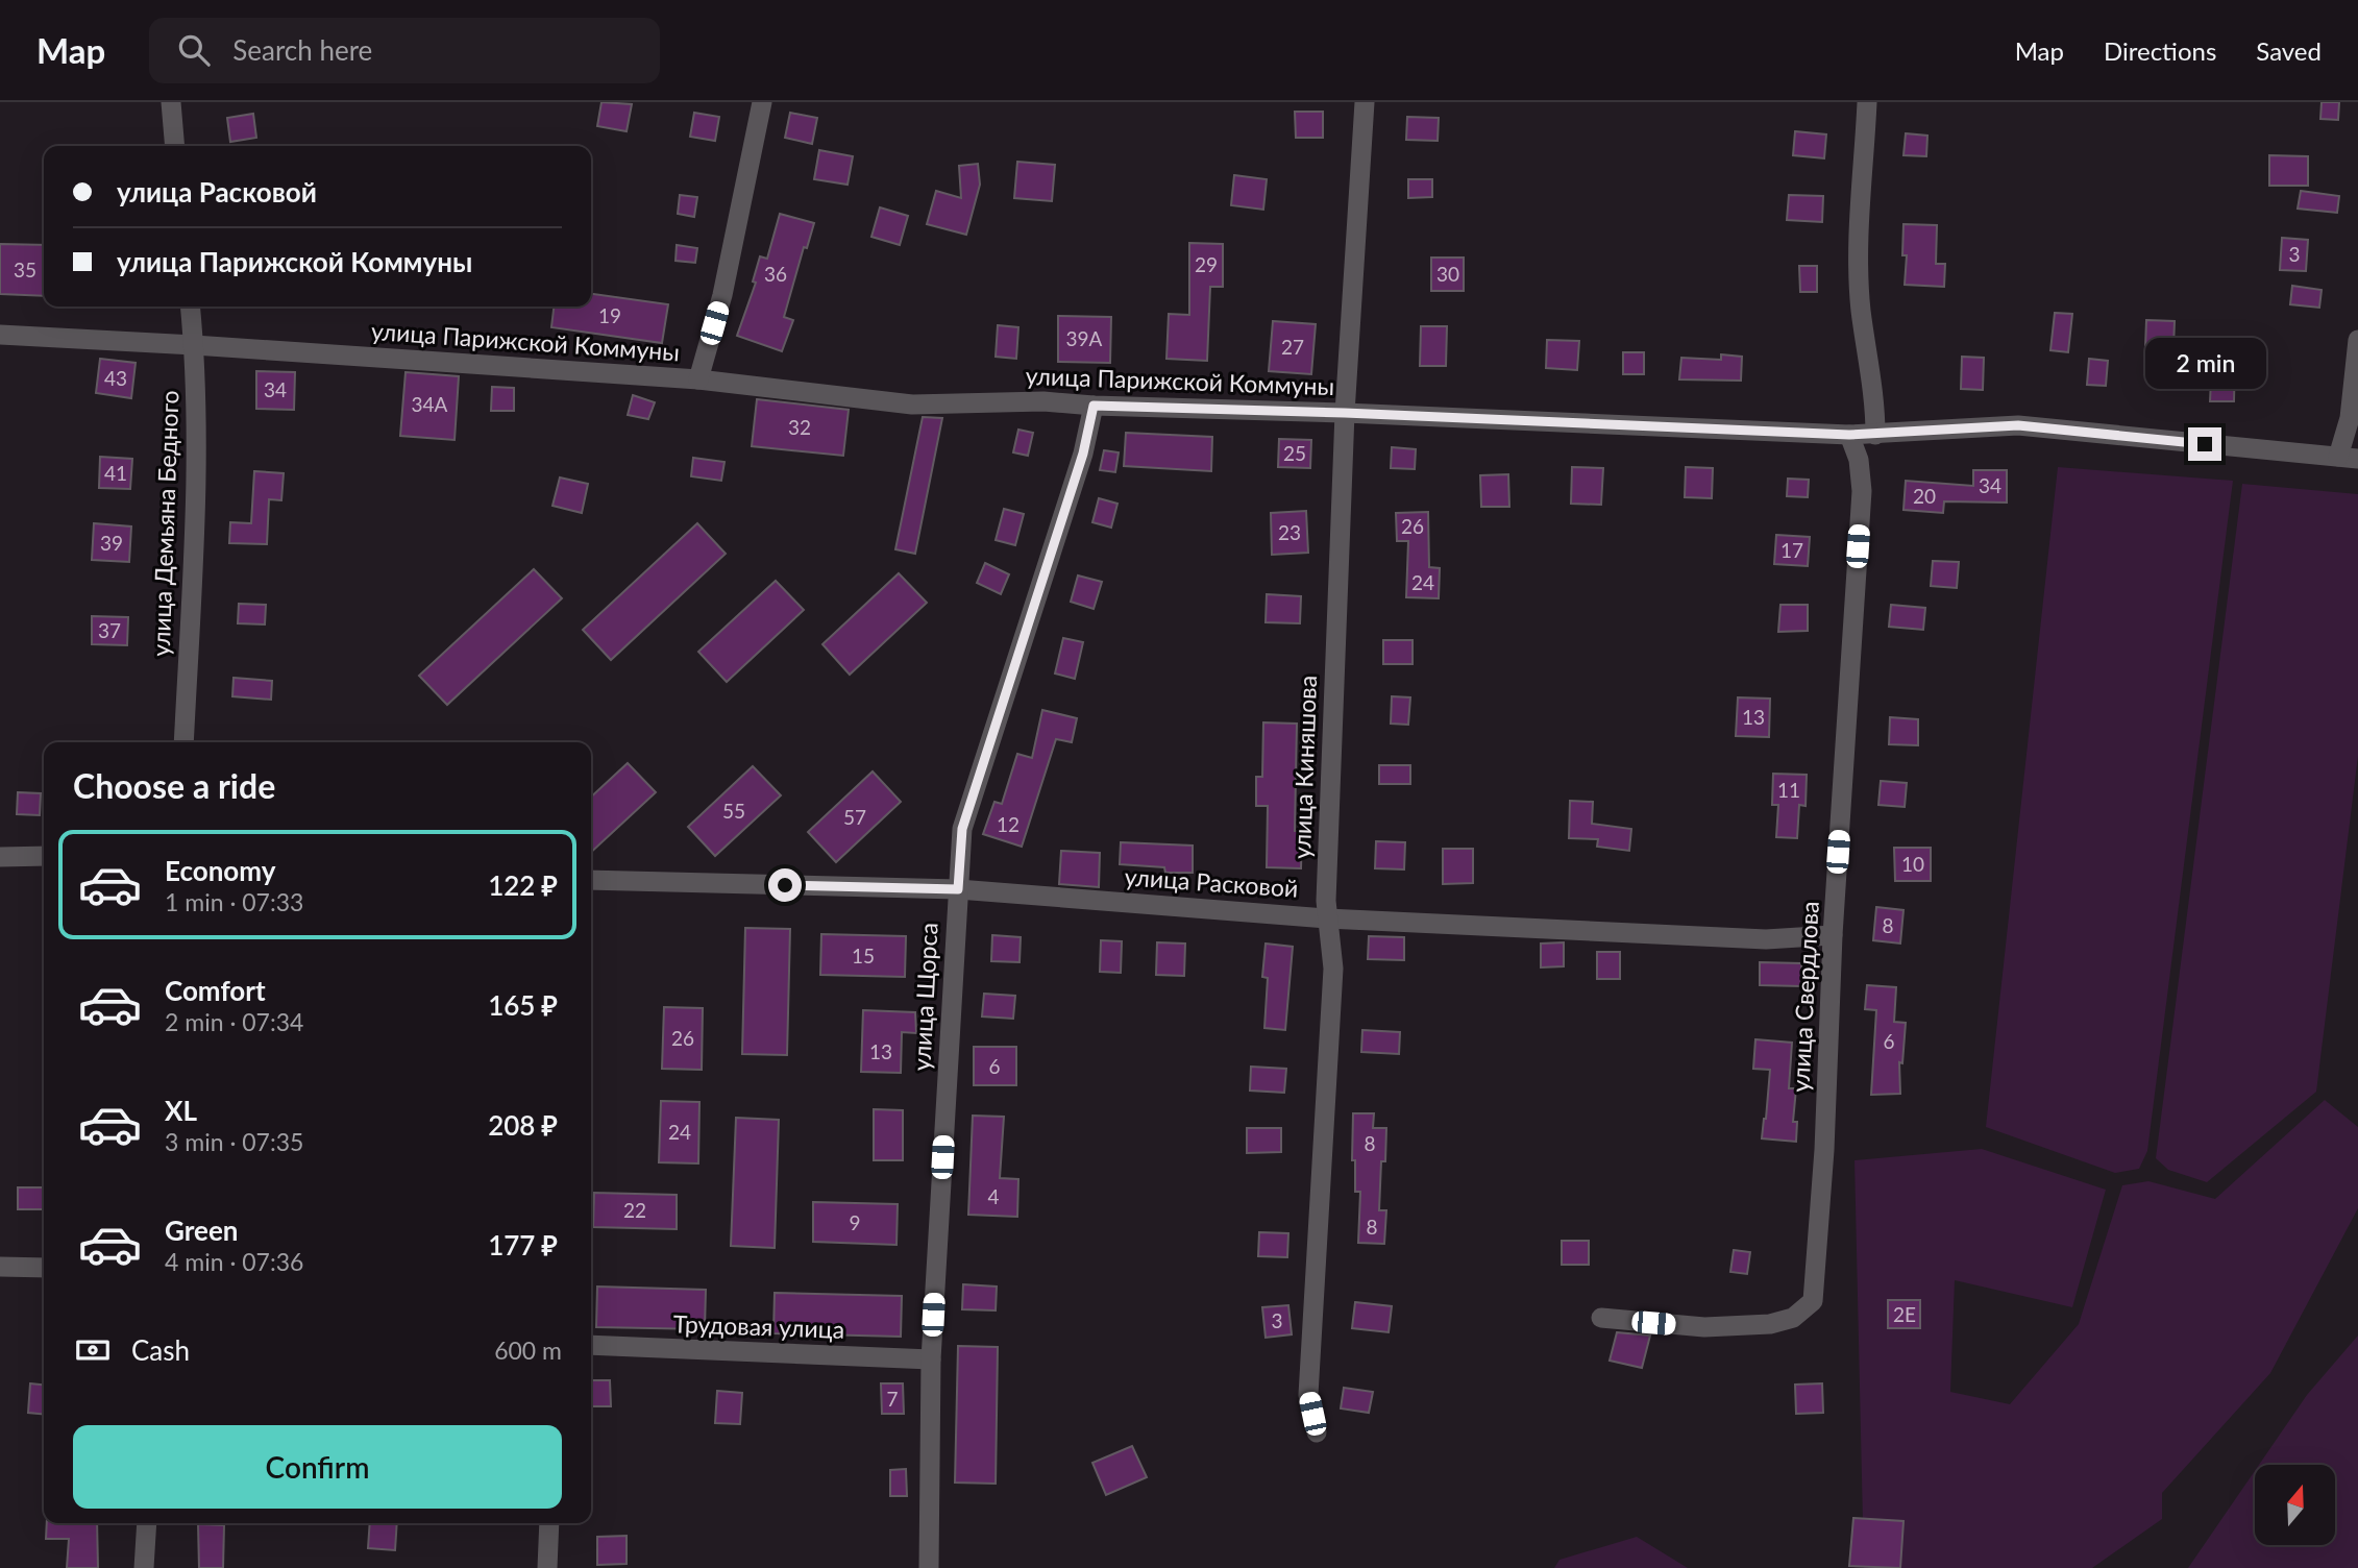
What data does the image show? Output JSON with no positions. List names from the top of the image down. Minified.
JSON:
{"streets":{"street":["улица Парижской Коммуны","улица Демьяна Бедного","улица Киняшова","улица Расковой","улица Щорса","улица Свердлова","Трудовая улица"]},"crossings":[["улица Парижской Коммуны","улица Демьяна Бедного"],["улица Парижской Коммуны","улица Киняшова"],["улица Парижской Коммуны","улица Щорса"],["улица Парижской Коммуны","улица Свердлова"],["улица Киняшова","улица Расковой"],["улица Расковой","улица Щорса"],["улица Расковой","улица Свердлова"],["улица Щорса","Трудовая улица"]],"house_numbers":["3","29","35","36","30","19","39А","27","43","34","34А","32","25","41","34","20","26","23","39","17","24","37","13","11","55","57","12","10","8","15","26","6","13","6","24","8","4","22","9","8","2Е","3","7"],"north":"top","page":{"header":"Map","search":"Search here","nav":["Map","Directions","Saved"],"banner":["улица Расковой","улица Парижской Коммуны"],"bubble":"2 min","heading":"Choose a ride","list":[{"name":"Economy","note":"1 min · 07:33","value":"122 ₽"},{"name":"Comfort","note":"2 min · 07:34","value":"165 ₽"},{"name":"XL","note":"3 min · 07:35","value":"208 ₽"},{"name":"Green","note":"4 min · 07:36","value":"177 ₽"}],"pay":["Cash","600 m"],"buttons":"Confirm"}}
